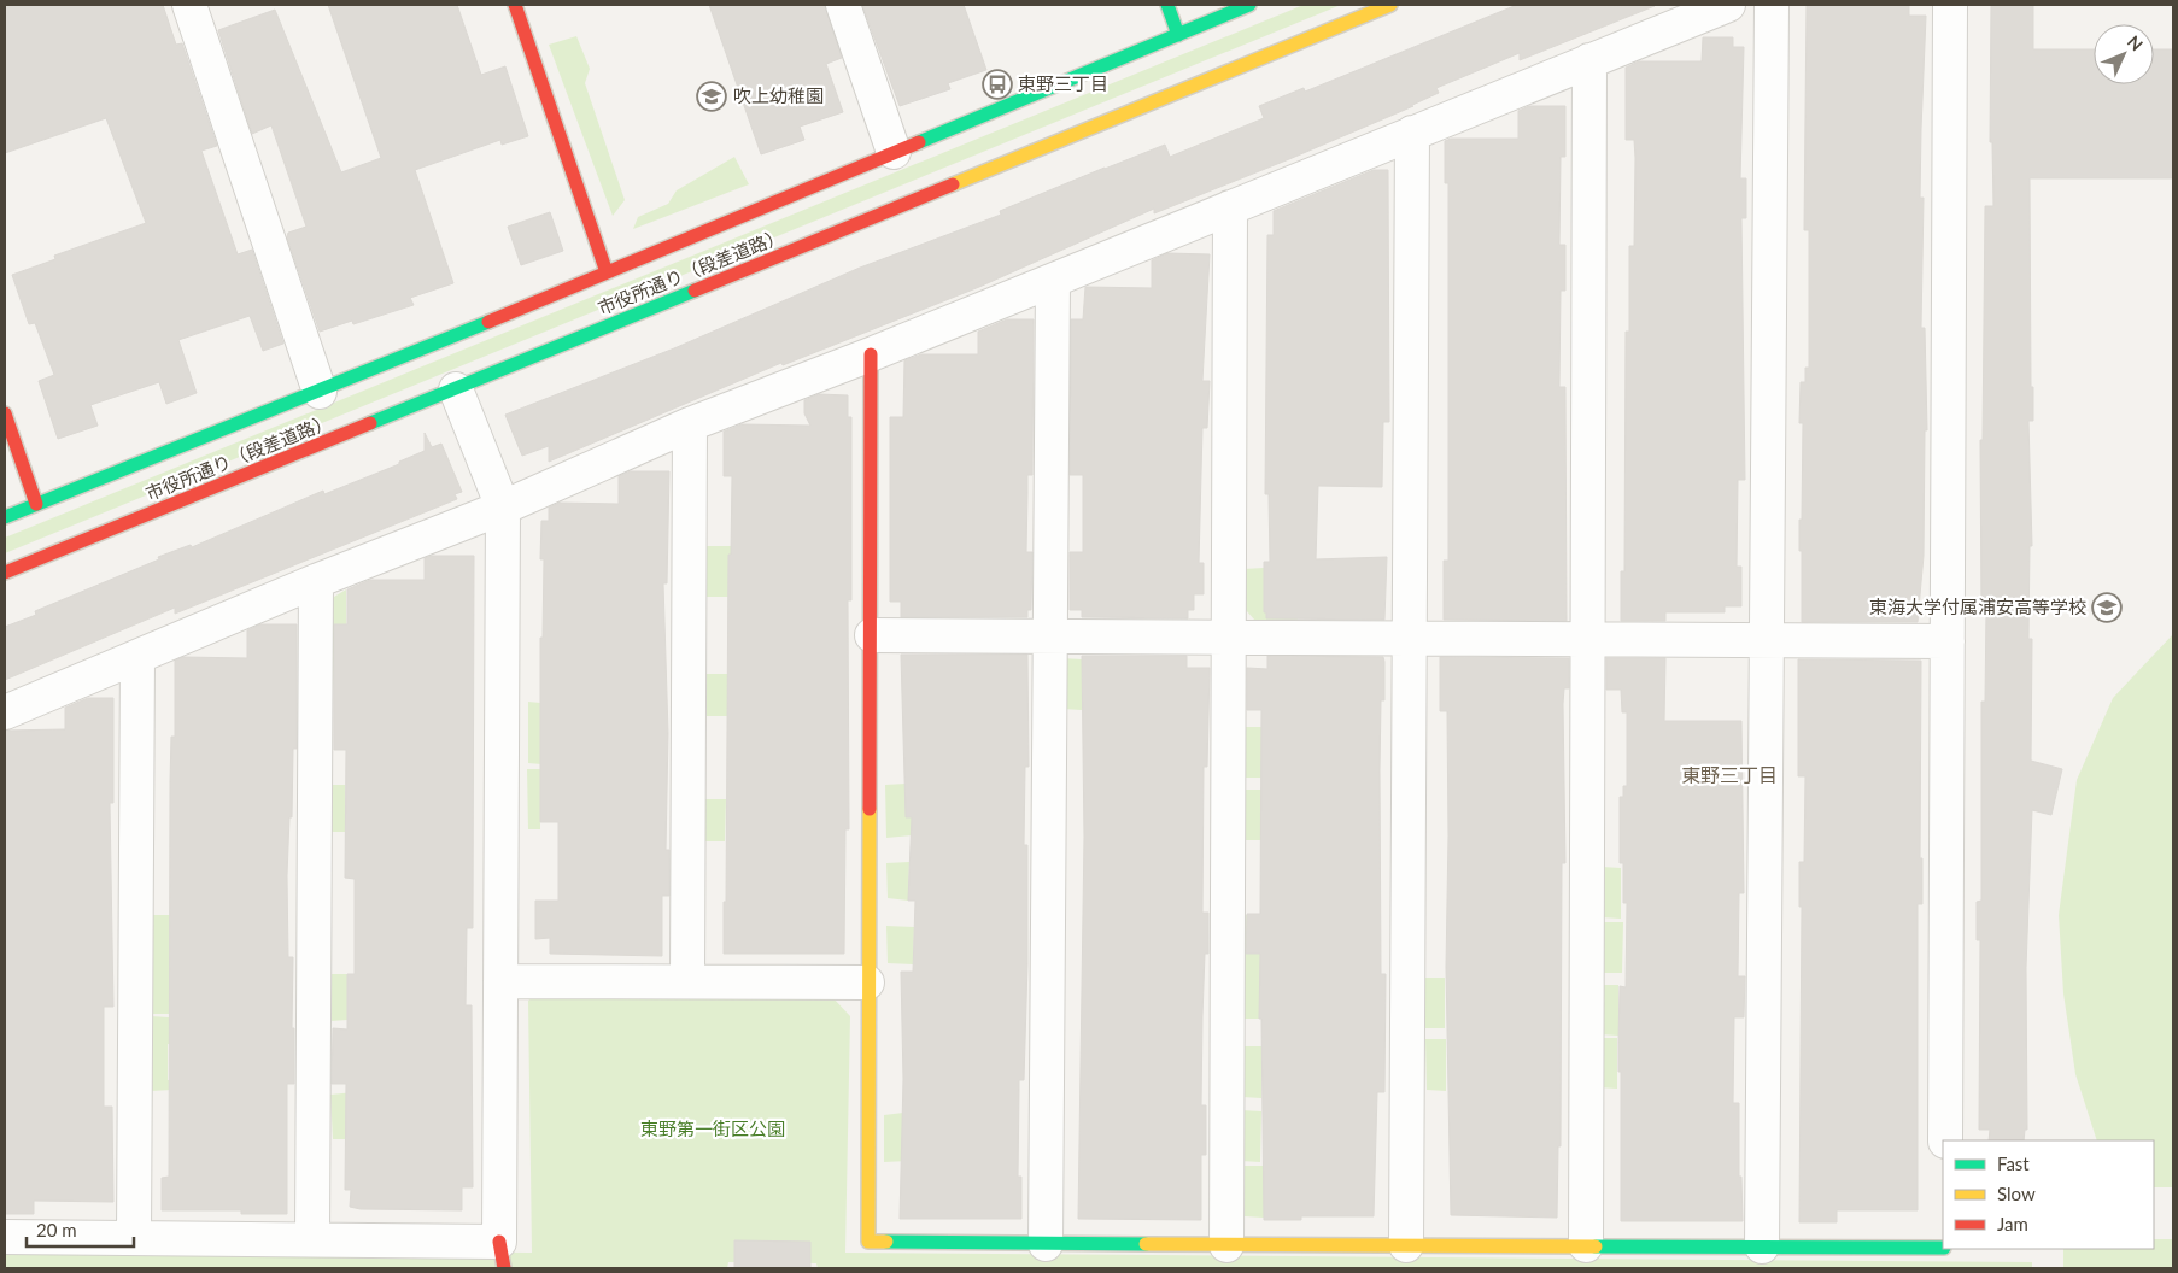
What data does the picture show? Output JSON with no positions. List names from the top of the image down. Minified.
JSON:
{"streets":{"street":["市役所通り（段差道路）"]},"districts":["東野三丁目"],"parks":["東野第一街区公園"],"places":{"bus stop":["東野三丁目"],"school or university":["吹上幼稚園","東海大学付属浦安高等学校"]},"legend":["Fast","Slow","Jam"],"scale_bar":"20 m","north":"top right"}
